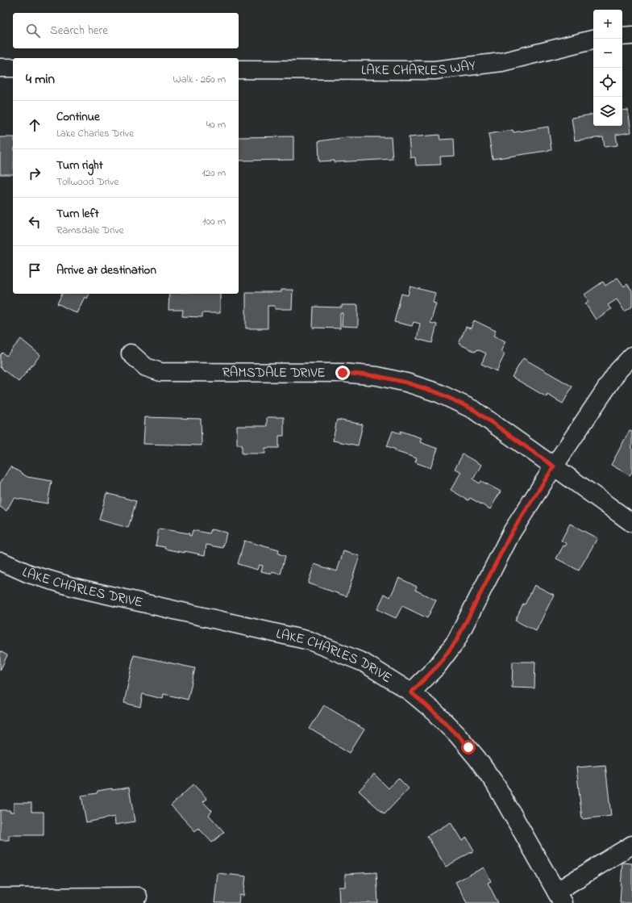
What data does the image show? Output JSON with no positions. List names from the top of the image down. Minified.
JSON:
{"streets":{"street":["LAKE CHARLES WAY","RAMSDALE DRIVE","LAKE CHARLES DRIVE"]},"page":{"map_buttons":["+","−"],"search":"Search here","heading":["4 min","Walk · 260 m"],"list":[["Continue","Lake Charles Drive","40 m"],["Turn right","Tollwood Drive","120 m"],["Turn left","Ramsdale Drive","100 m"],"Arrive at destination"]}}
